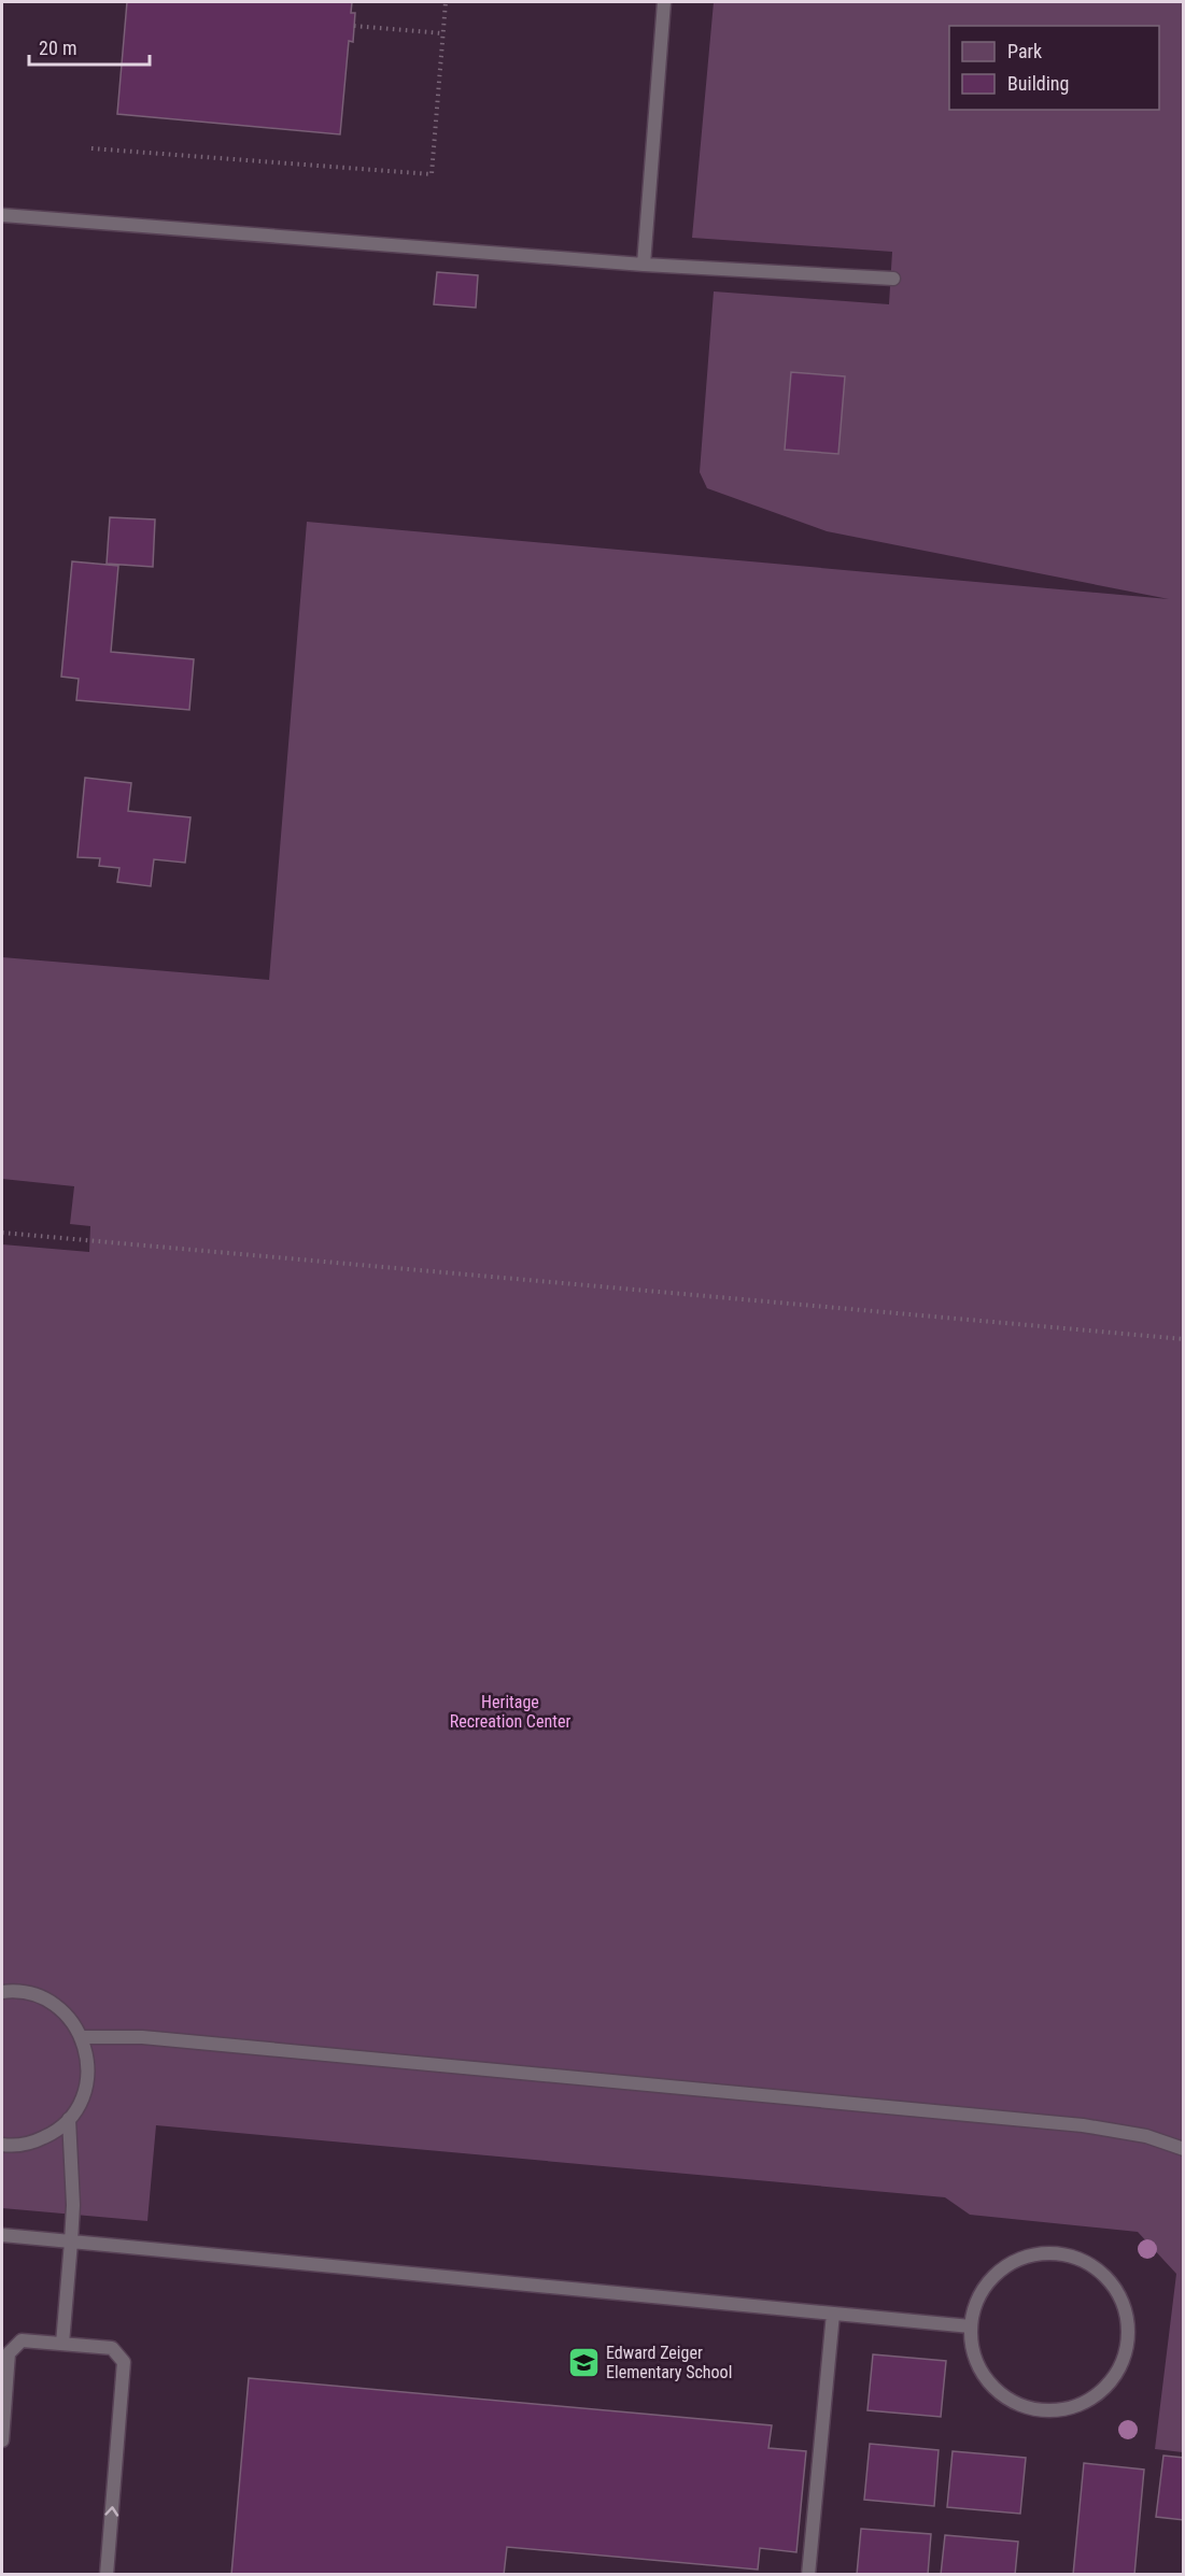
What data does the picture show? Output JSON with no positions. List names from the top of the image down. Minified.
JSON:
{"parks":["Heritage Recreation Center"],"places":{"school or university":["Edward Zeiger Elementary School"]},"legend":["Park","Building"],"scale_bar":"20 m"}
